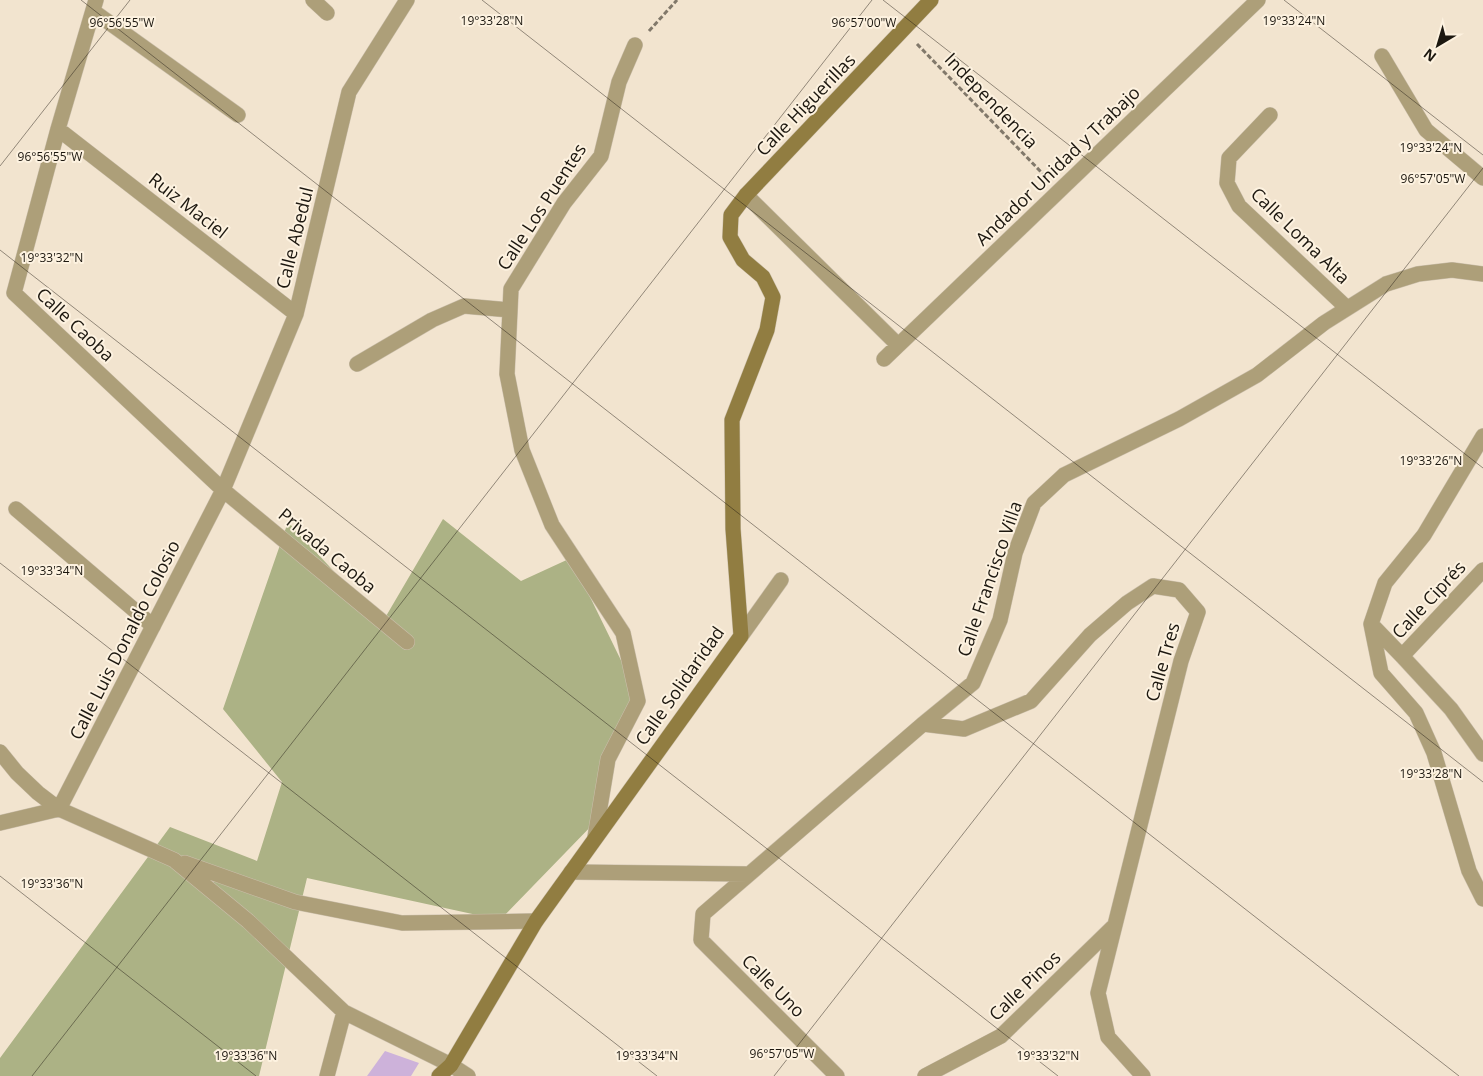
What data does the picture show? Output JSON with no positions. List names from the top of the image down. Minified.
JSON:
{"streets":{"main road":["Calle Higuerillas","Calle Solidaridad"],"street":["Andador Unidad y Trabajo","Ruiz Maciel","Calle Los Puentes","Calle Loma Alta","Calle Abedul","Calle Caoba","Privada Caoba","Calle Francisco Villa","Calle Ciprés","Calle Luis Donaldo Colosio","Calle Tres","Calle Uno","Calle Pinos"],"path":["Independencia"]},"crossings":[["Independencia","Calle Higuerillas"],["Independencia","Andador Unidad y Trabajo"],["Calle Higuerillas","Calle Solidaridad"],["Ruiz Maciel","Calle Abedul"],["Ruiz Maciel","Calle Caoba"],["Calle Los Puentes","Calle Solidaridad"],["Calle Loma Alta","Calle Francisco Villa"],["Calle Abedul","Calle Caoba"],["Calle Abedul","Privada Caoba"],["Calle Abedul","Calle Luis Donaldo Colosio"],["Calle Caoba","Privada Caoba"],["Calle Caoba","Calle Luis Donaldo Colosio"],["Privada Caoba","Calle Luis Donaldo Colosio"],["Calle Francisco Villa","Calle Tres"],["Calle Francisco Villa","Calle Uno"],["Calle Tres","Calle Pinos"]],"north":"bottom left","coordinates":["19°33'28\"N","19°33'24\"N","96°56'55\"W","96°57'00\"W","96°57'05\"W","19°33'32\"N","19°33'26\"N","19°33'34\"N","19°33'36\"N"]}
